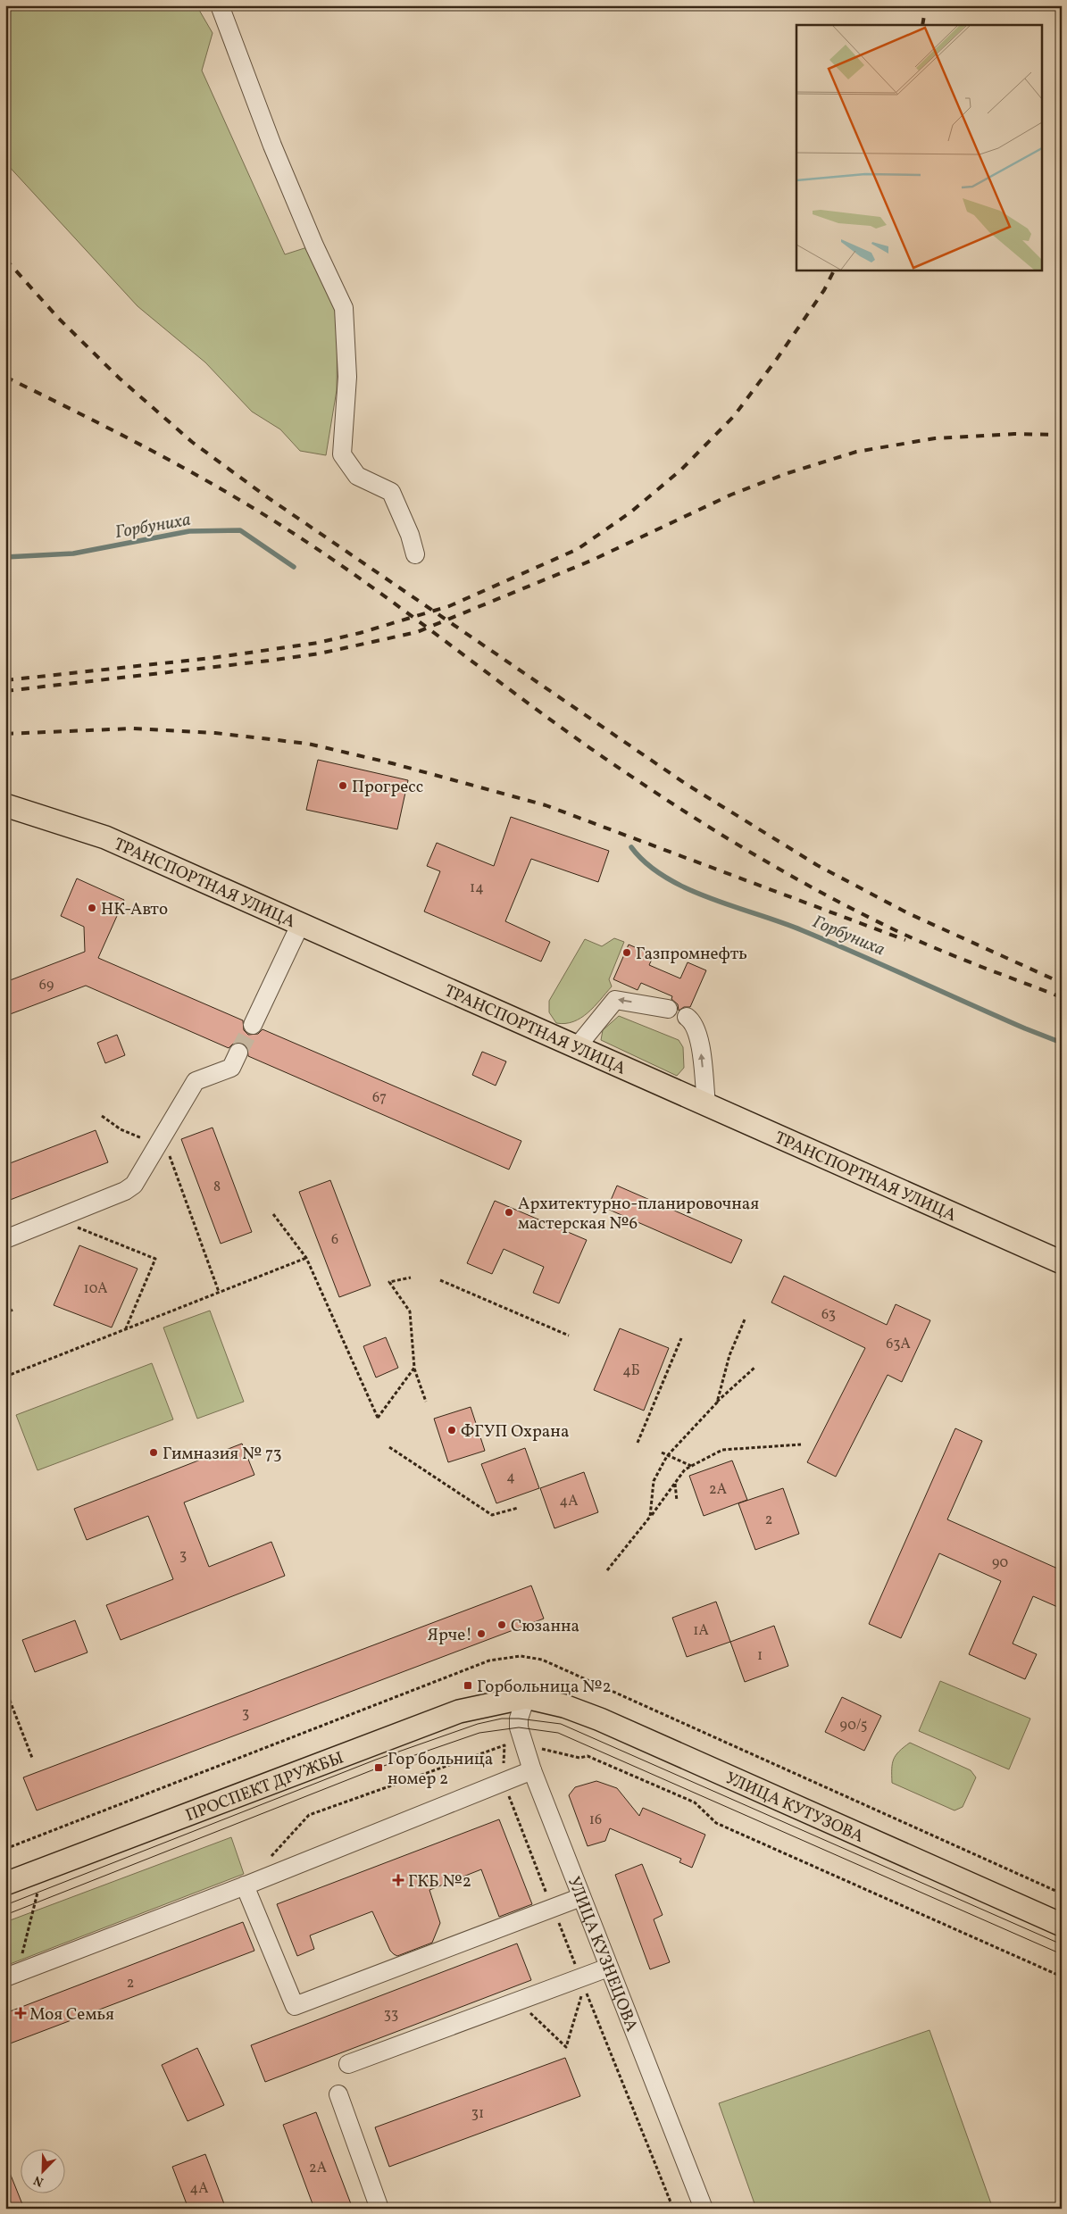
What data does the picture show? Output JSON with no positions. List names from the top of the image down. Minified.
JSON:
{"streets":{"main road":["ТРАНСПОРТНАЯ УЛИЦА","ПРОСПЕКТ ДРУЖБЫ","УЛИЦА КУТУЗОВА"],"street":["УЛИЦА КУЗНЕЦОВА"]},"crossings":[["ПРОСПЕКТ ДРУЖБЫ","УЛИЦА КУТУЗОВА"],["ПРОСПЕКТ ДРУЖБЫ","УЛИЦА КУЗНЕЦОВА"],["УЛИЦА КУТУЗОВА","УЛИЦА КУЗНЕЦОВА"]],"water":["Горбуниха"],"places":{"other":["Прогресс","НК-Авто","Газпромнефть","Архитектурно-планировочная мастерская №6","ФГУП Охрана","Гимназия № 73","Сюзанна","Ярче!"],"transit":["Горбольница №2","Гор больница номер 2"],"health":["ГКБ №2","Моя Семья"]},"house_numbers":["14","69","67","8","6","10А","63","63А","4Б","4","2А","4А","2","3","90","1А","1","3","90/5","16","2","33","31","2А","4А"],"north":"bottom left"}
